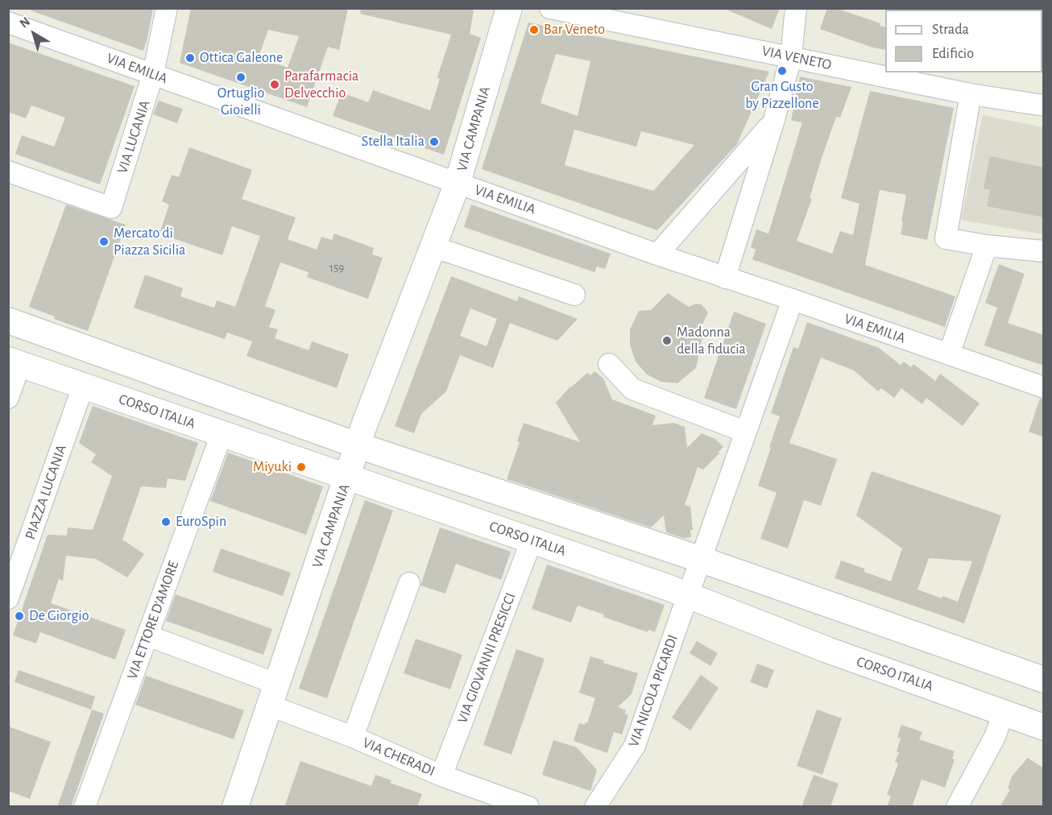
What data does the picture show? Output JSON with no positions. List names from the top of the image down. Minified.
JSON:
{"streets":{"street":["VIA VENETO","VIA EMILIA","VIA CAMPANIA","VIA LUCANIA","CORSO ITALIA","PIAZZA LUCANIA","VIA ETTORE D'AMORE","VIA GIOVANNI PRESICCI","VIA NICOLA PICARDI","VIA CHERADI"]},"crossings":[["VIA EMILIA","VIA CAMPANIA"],["VIA EMILIA","VIA LUCANIA"],["VIA EMILIA","VIA NICOLA PICARDI"],["VIA CAMPANIA","CORSO ITALIA"],["VIA CAMPANIA","VIA CHERADI"],["CORSO ITALIA","PIAZZA LUCANIA"],["CORSO ITALIA","VIA ETTORE D'AMORE"],["CORSO ITALIA","VIA GIOVANNI PRESICCI"],["CORSO ITALIA","VIA NICOLA PICARDI"],["VIA ETTORE D'AMORE","VIA CHERADI"],["VIA GIOVANNI PRESICCI","VIA CHERADI"]],"places":["Bar Veneto","Ottica Galeone","Gran Gusto by Pizzellone","Ortuglio Gioielli","Parafarmacia Delvecchio","Stella Italia","Mercato di Piazza Sicilia","Madonna della fiducia","Miyuki","EuroSpin","De Giorgio"],"house_numbers":["159"],"legend":["Strada","Edificio"],"north":"top left"}
